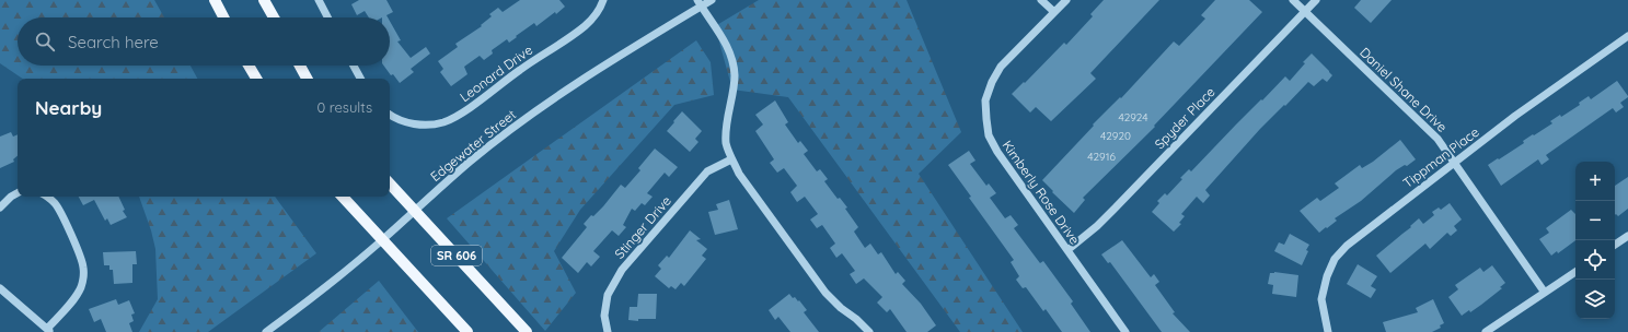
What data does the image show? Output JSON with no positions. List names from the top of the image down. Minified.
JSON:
{"streets":{"main road":["SR 606"],"street":["Leonard Drive","Daniel Shane Drive","Spyder Place","Edgewater Street","Tippman Place","Kimberly Rose Drive","Stinger Drive"]},"crossings":[["Daniel Shane Drive","Spyder Place"],["Daniel Shane Drive","Tippman Place"],["Spyder Place","Kimberly Rose Drive"],["Edgewater Street","SR 606"]],"house_numbers":["42924","42920","42916"],"page":{"search":"Search here","heading":["Nearby","0 results"],"map_buttons":["+","−"]}}
